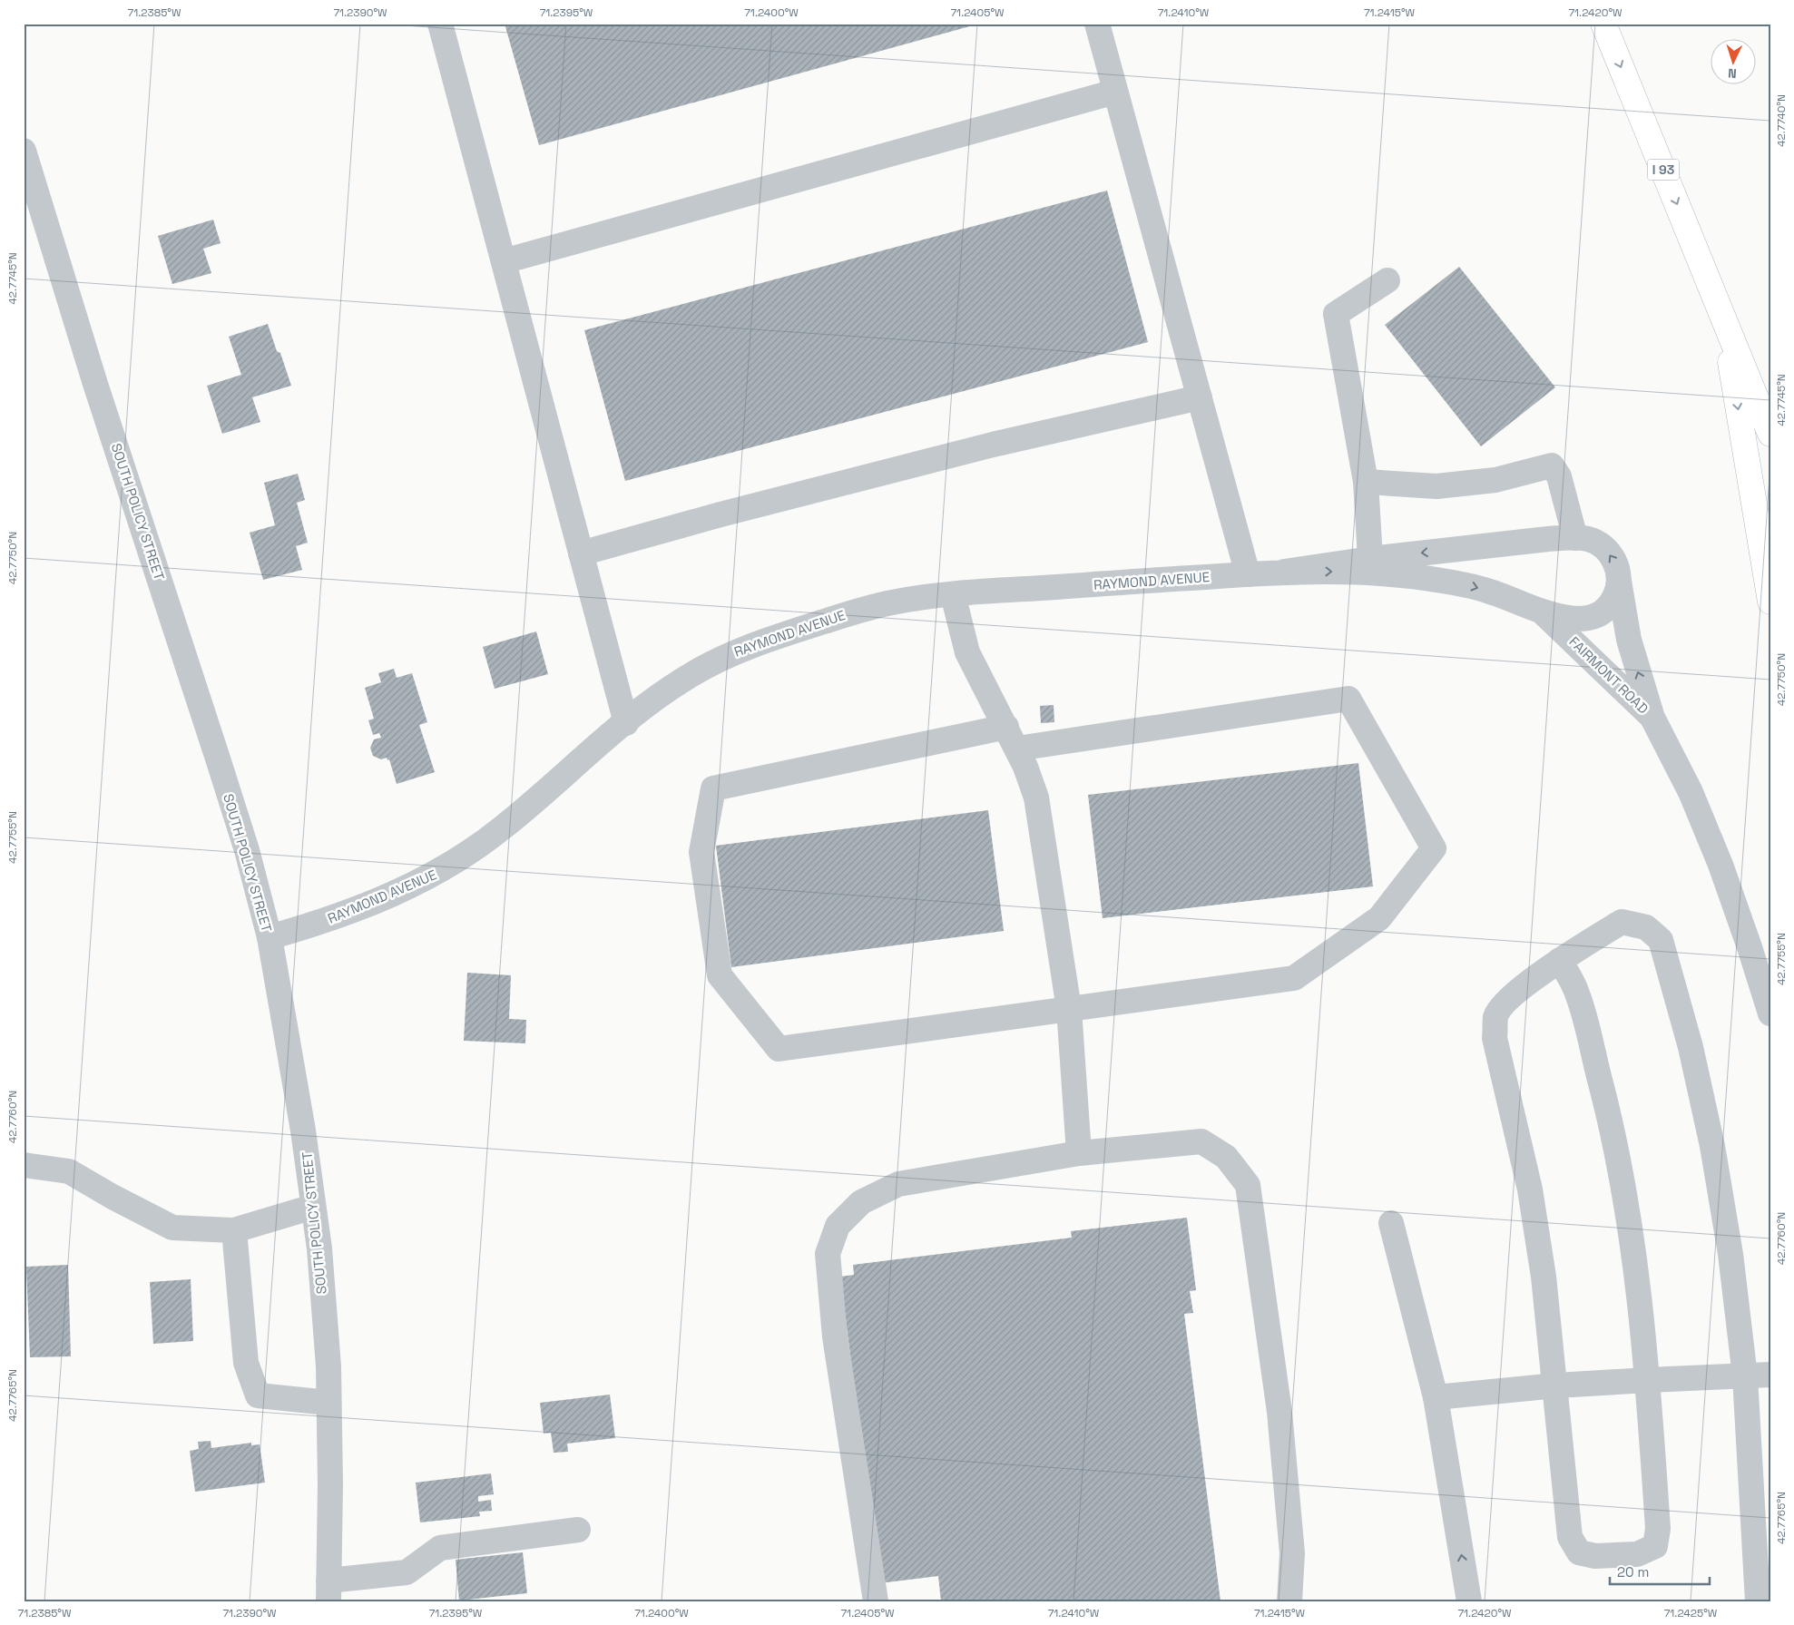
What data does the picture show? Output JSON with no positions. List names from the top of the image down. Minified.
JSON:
{"streets":{"highway":["I 93"],"street":["SOUTH POLICY STREET","RAYMOND AVENUE","FAIRMONT ROAD"]},"crossings":[["SOUTH POLICY STREET","RAYMOND AVENUE"],["RAYMOND AVENUE","FAIRMONT ROAD"]],"one_way":["FAIRMONT ROAD"],"scale_bar":"20 m","north":"bottom","coordinates":["71.2385°W","71.2390°W","71.2395°W","71.2400°W","71.2405°W","71.2410°W","71.2415°W","71.2420°W","42.7740°N","42.7745°N","42.7750°N","42.7755°N","42.7760°N","42.7765°N","71.2425°W"]}
